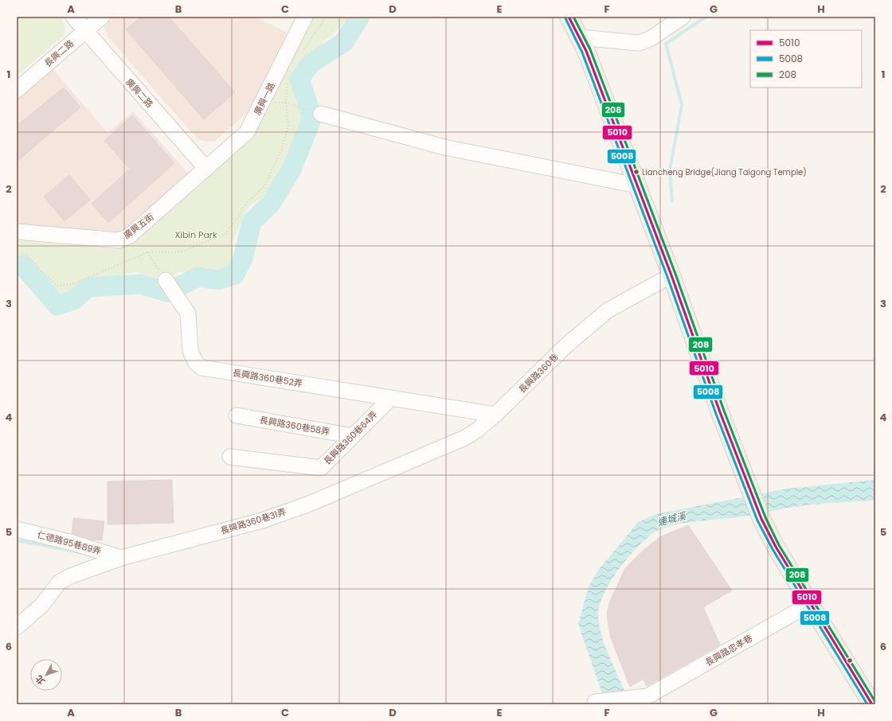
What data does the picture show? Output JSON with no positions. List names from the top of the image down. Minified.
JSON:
{"streets":{"street":["長興二路","廣興二路","廣興一路","廣興五街","長興路360巷","長興路360巷52弄","長興路360巷58弄","長興路360巷64弄","長興路360巷31弄","仁德路95巷89弄","長興路忠孝巷"]},"crossings":[["長興二路","廣興二路"],["廣興二路","廣興一路"],["廣興二路","廣興五街"],["廣興一路","廣興五街"],["長興路360巷","長興路360巷31弄"],["長興路360巷52弄","長興路360巷64弄"],["長興路360巷58弄","長興路360巷64弄"],["長興路360巷31弄","仁德路95巷89弄"]],"water":["連城溪"],"parks":["Xibin Park"],"places":["Liancheng Bridge(Jiang Taigong Temple)"],"lines":["transit line 5010","transit line 208","transit line 5008"],"legend":["5010","5008","208"],"north":"bottom left","grid":{"columns":["A","B","C","D","E","F","G","H"],"rows":["1","2","3","4","5","6"]}}
